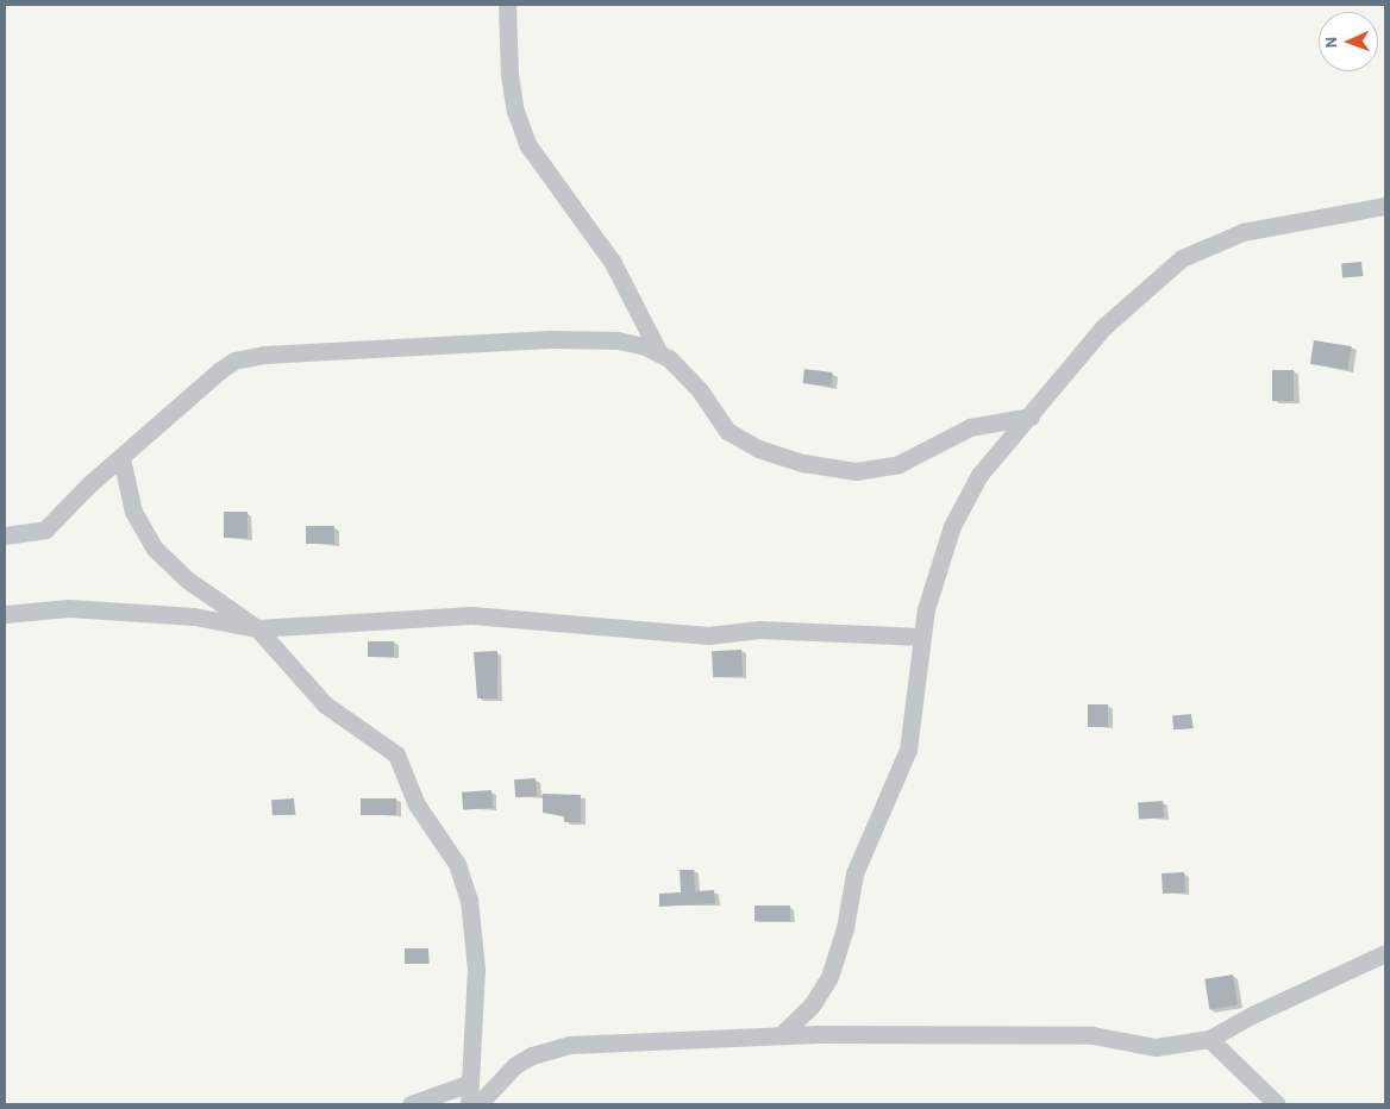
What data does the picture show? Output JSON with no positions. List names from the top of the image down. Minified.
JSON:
{"north":"left"}
